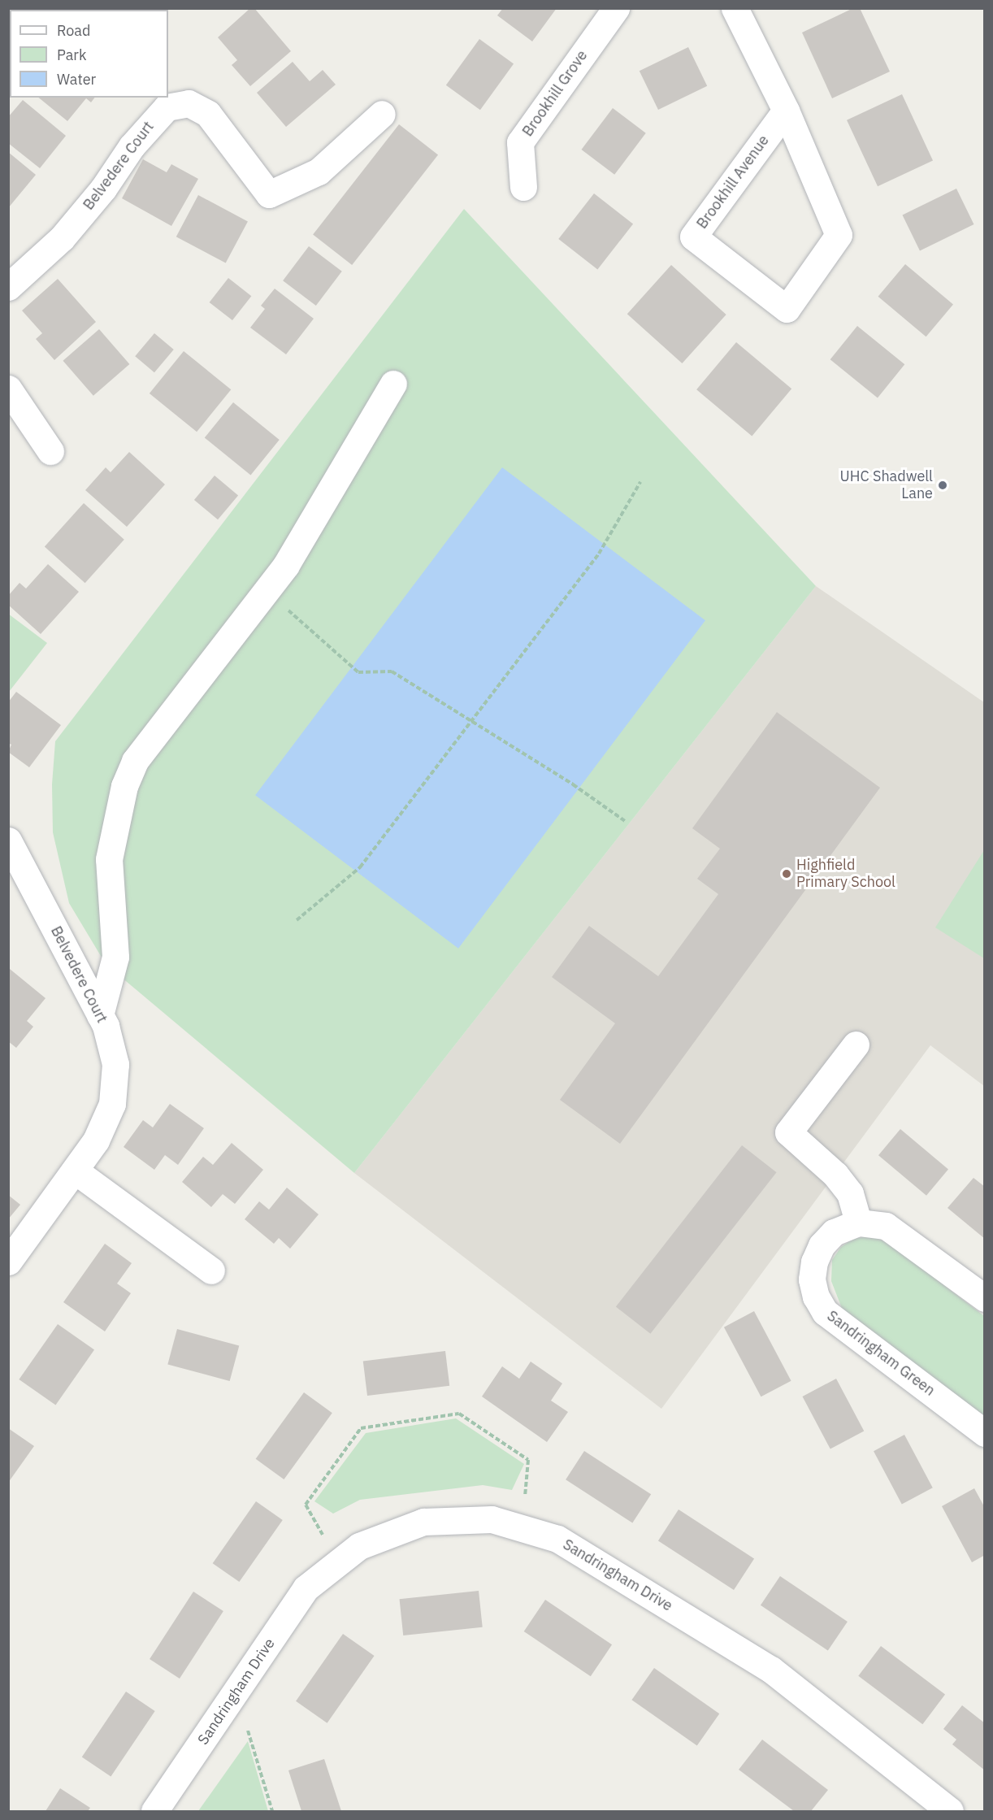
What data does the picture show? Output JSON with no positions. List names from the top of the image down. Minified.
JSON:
{"streets":{"street":["Brookhill Grove","Belvedere Court","Brookhill Avenue","Sandringham Green","Sandringham Drive"]},"places":["UHC Shadwell Lane","Highfield Primary School"],"legend":["Road","Park","Water"]}
